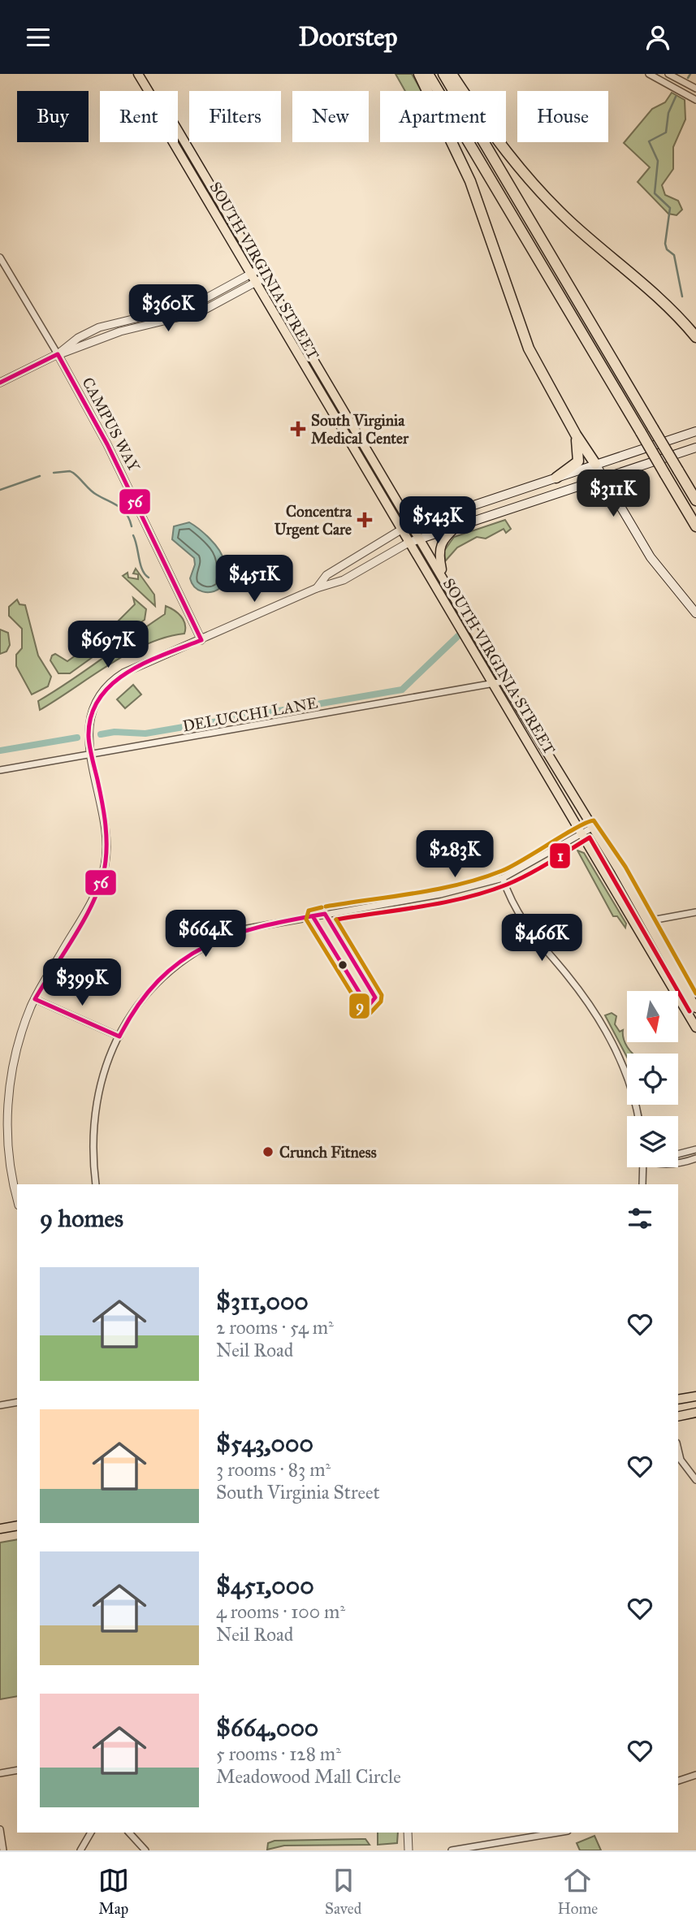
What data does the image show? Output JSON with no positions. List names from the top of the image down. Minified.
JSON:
{"streets":{"main road":["SOUTH VIRGINIA STREET"],"street":["CAMPUS WAY","DELUCCHI LANE"]},"crossings":[["SOUTH VIRGINIA STREET","DELUCCHI LANE"]],"places":{"health":["South Virginia Medical Center","Concentra Urgent Care"],"other":["Crunch Fitness"]},"lines":["transit line 56","transit line 9","transit line 1"],"north":"bottom","page":{"header":"Doorstep","chip":["Buy","Rent","Filters","New","Apartment","House"],"price":["$360K","$311K","$543K","$451K","$697K","$283K","$664K","$466K","$399K"],"heading":"9 homes","list":[{"name":"$311,000","note":"2 rooms · 54 m² · Neil Road"},{"name":"$543,000","note":"3 rooms · 83 m² · South Virginia Street"},{"name":"$451,000","note":"4 rooms · 100 m² · Neil Road"},{"name":"$664,000","note":"5 rooms · 128 m² · Meadowood Mall Circle"}],"tabs":["Map","Saved","Home"]}}
